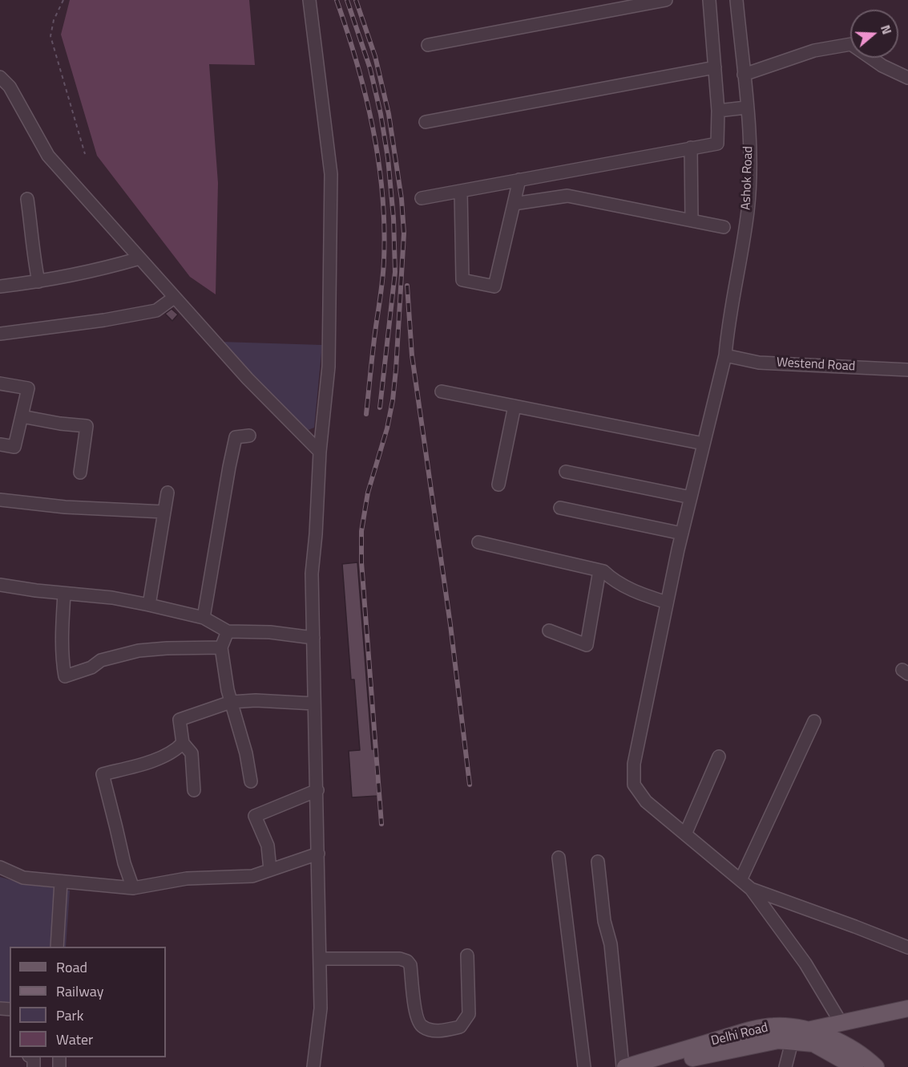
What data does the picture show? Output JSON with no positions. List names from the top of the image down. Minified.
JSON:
{"streets":{"main road":["Delhi Road"],"street":["Ashok Road","Westend Road"]},"crossings":[["Ashok Road","Westend Road"]],"legend":["Road","Railway","Park","Water"],"north":"right"}
